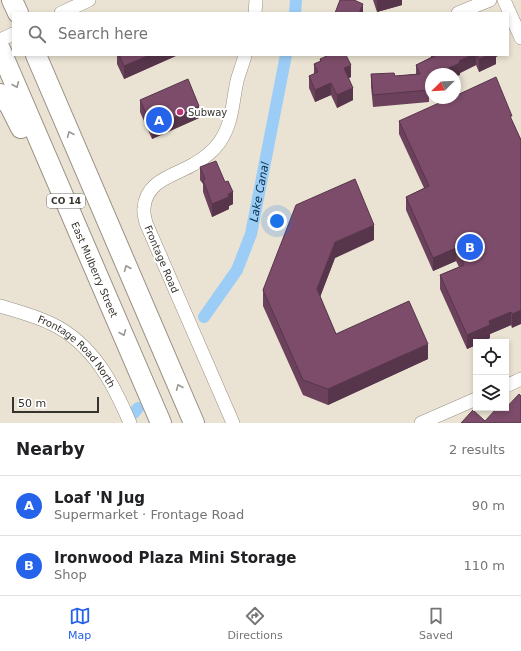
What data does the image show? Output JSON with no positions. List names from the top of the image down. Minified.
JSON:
{"streets":{"highway":["CO 14","East Mulberry Street"],"street":["Frontage Road","Frontage Road North"]},"water":["Lake Canal"],"places":["Subway"],"scale_bar":"50 m","north":"bottom left","page":{"search":"Search here","pins":["A","B"],"scale":"50 m","heading":["Nearby","2 results"],"list":[{"mark":"A","name":"Loaf 'N Jug","note":"Supermarket · Frontage Road","value":"90 m"},{"mark":"B","name":"Ironwood Plaza Mini Storage","note":"Shop","value":"110 m"}],"nav":["Map","Directions","Saved"]}}
